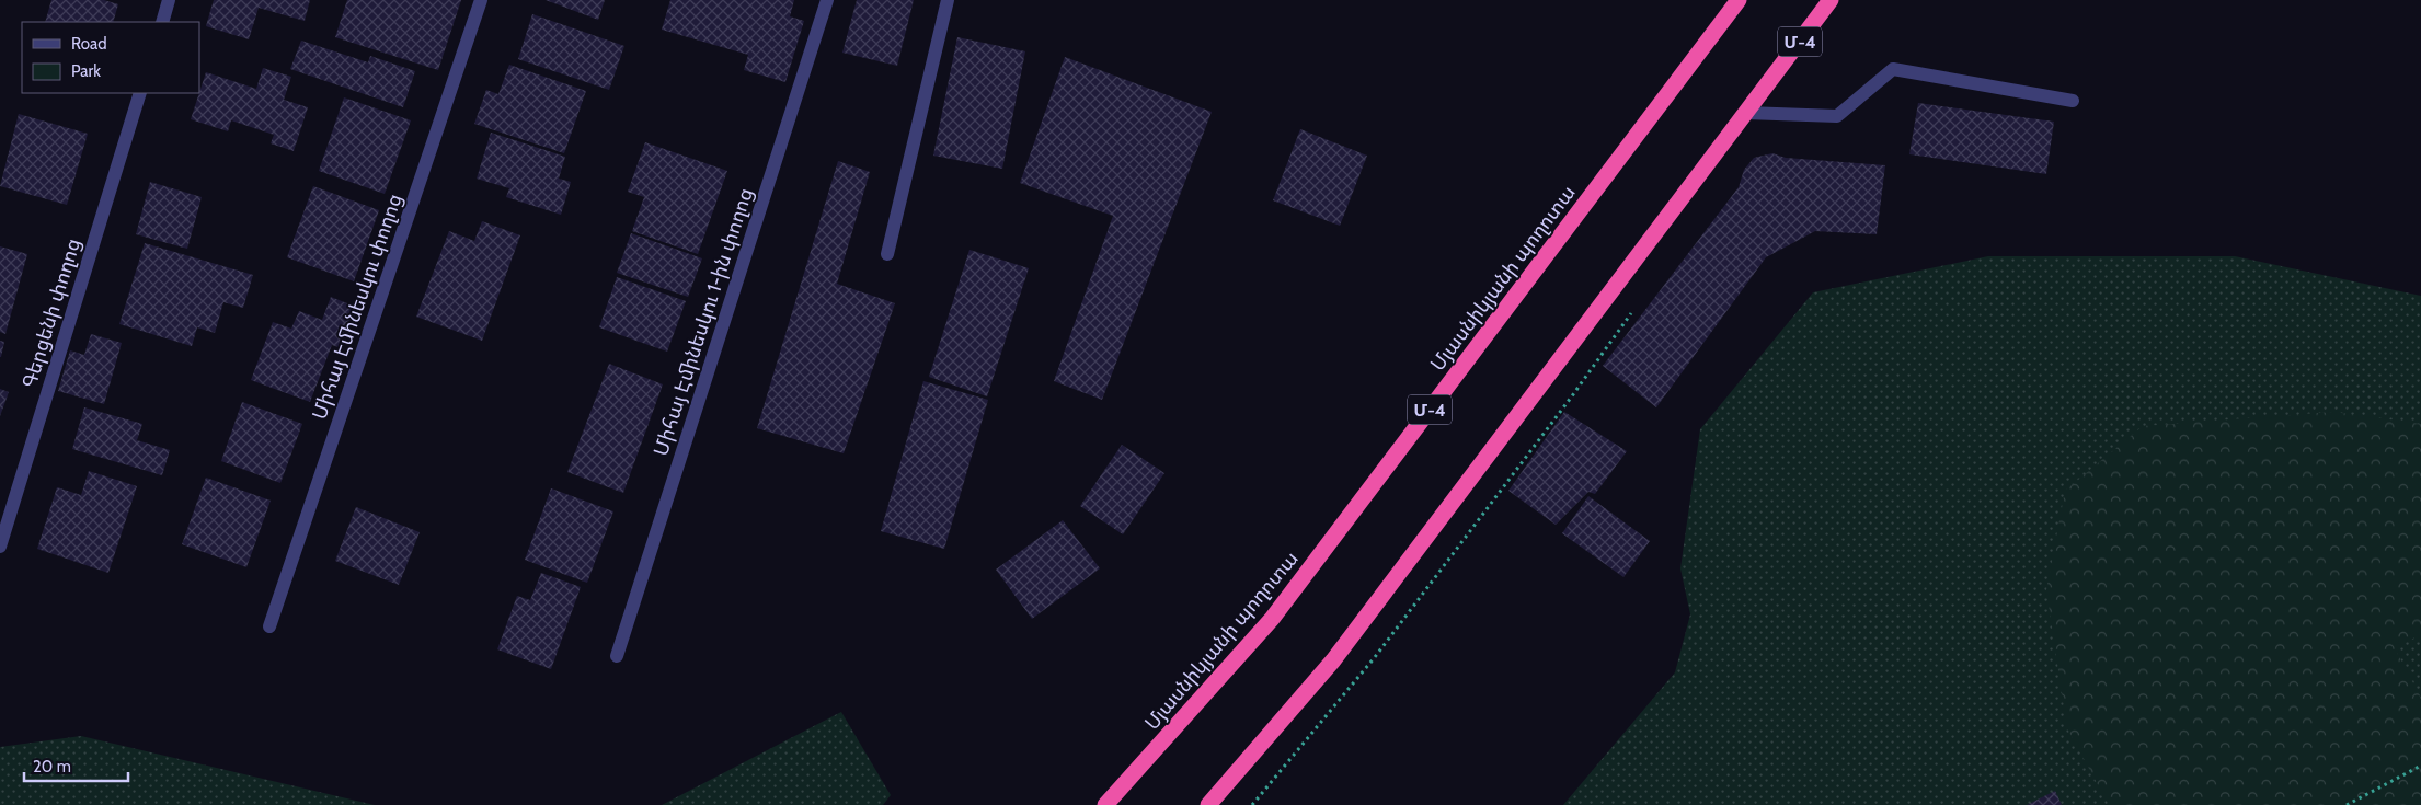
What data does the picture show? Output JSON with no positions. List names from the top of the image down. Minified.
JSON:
{"streets":{"highway":["Մ-4","Մյասնիկյանի պողոտա"],"street":["Միհայ Էմինեսկու փողոց","Գերցենի փողոց","Միհայ Էմինեսկու 1-ին փողոց"]},"legend":["Road","Park"],"scale_bar":"20 m"}
